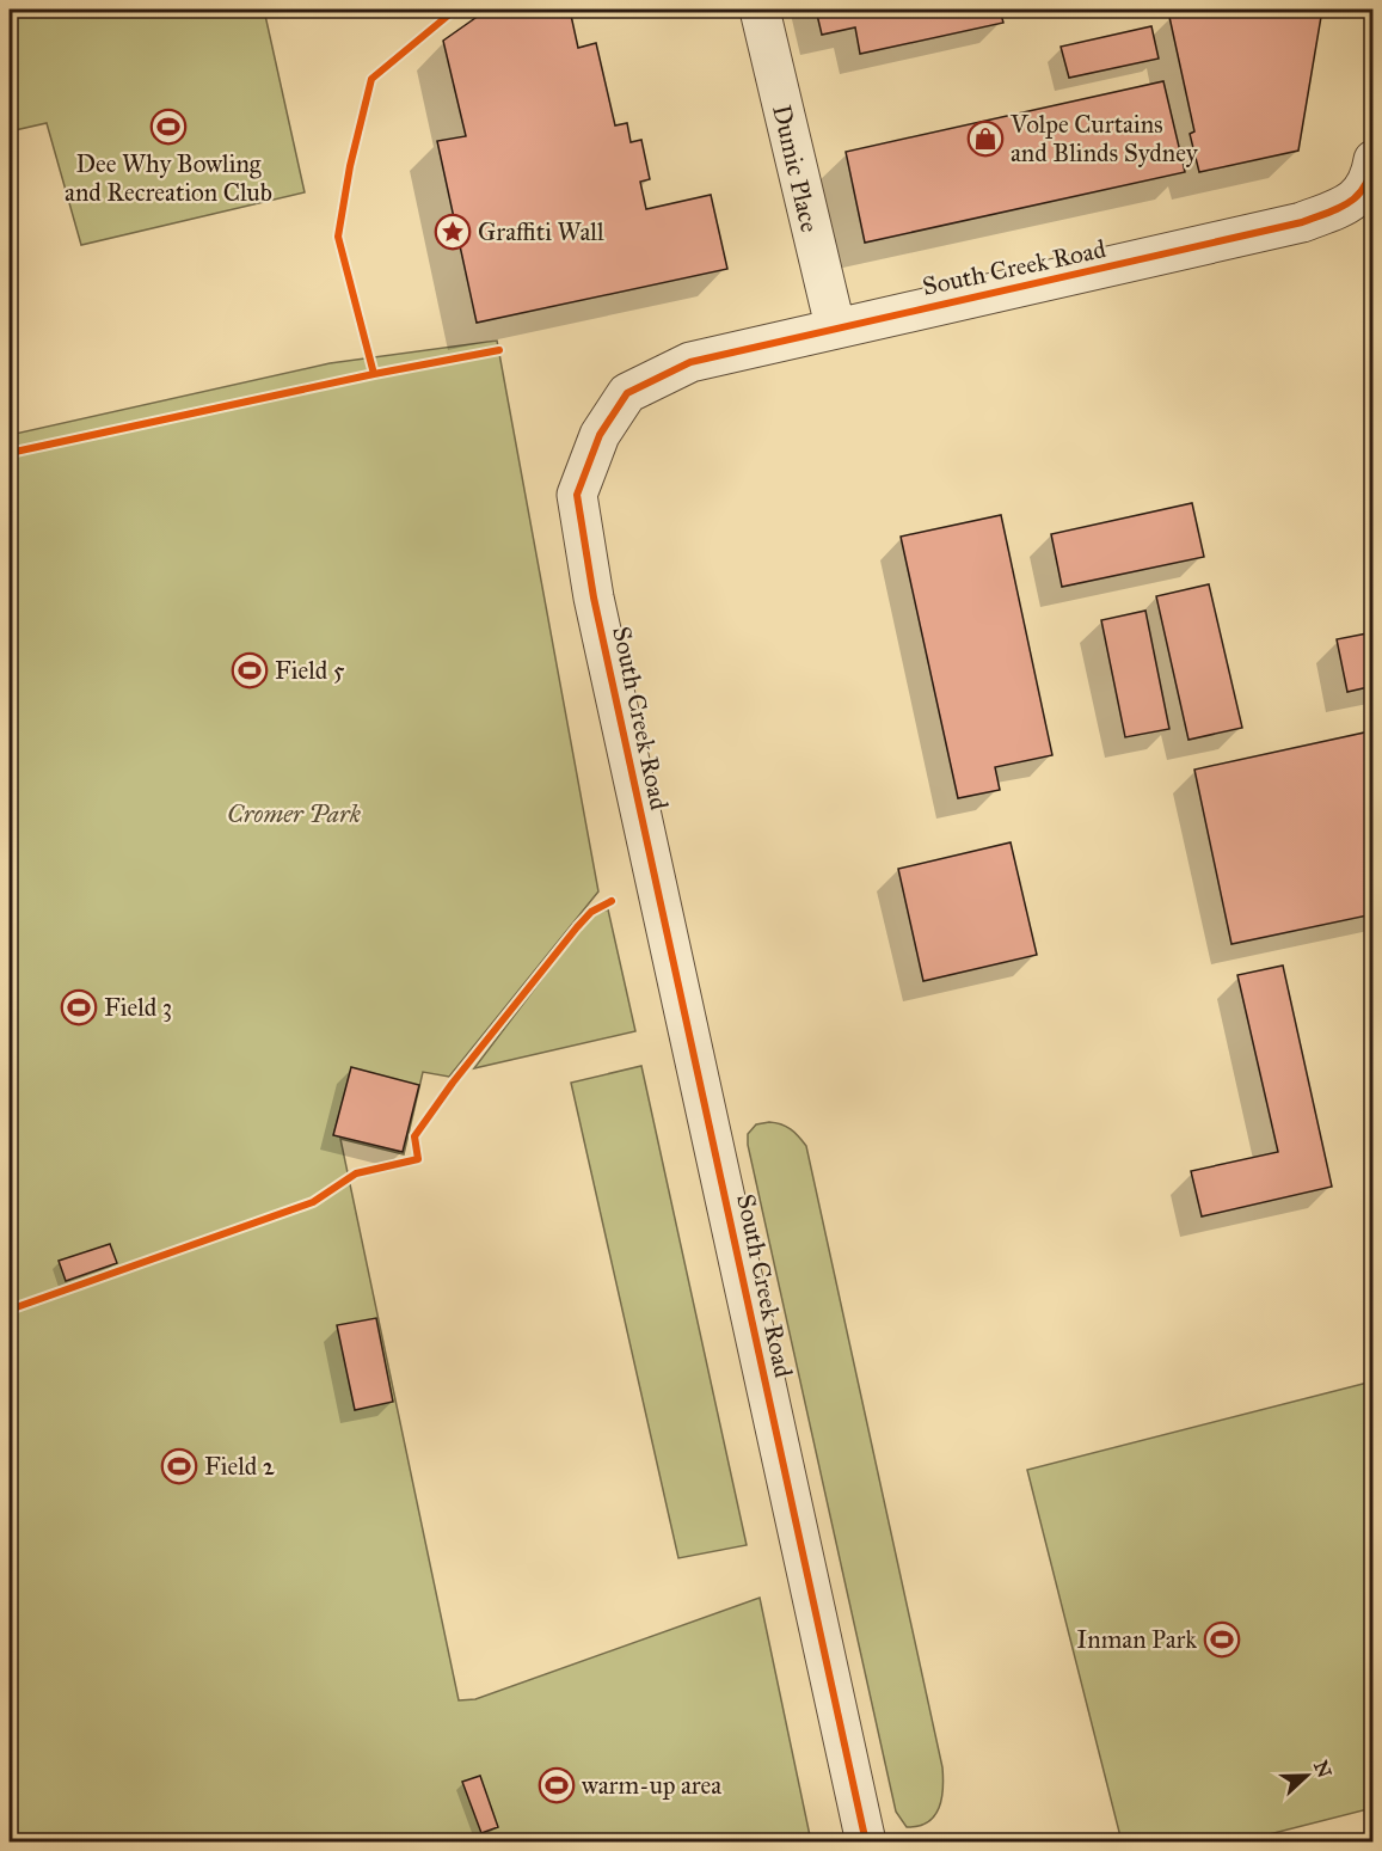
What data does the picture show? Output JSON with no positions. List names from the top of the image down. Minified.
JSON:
{"streets":{"street":["Dumic Place","South Creek Road"]},"crossings":[["Dumic Place","South Creek Road"]],"parks":["Cromer Park"],"places":{"sports":["Dee Why Bowling and Recreation Club","Field 5","Field 3","Field 2","Inman Park","warm-up area"],"shop":["Volpe Curtains and Blinds Sydney"],"place":["Graffiti Wall"]},"north":"right"}
